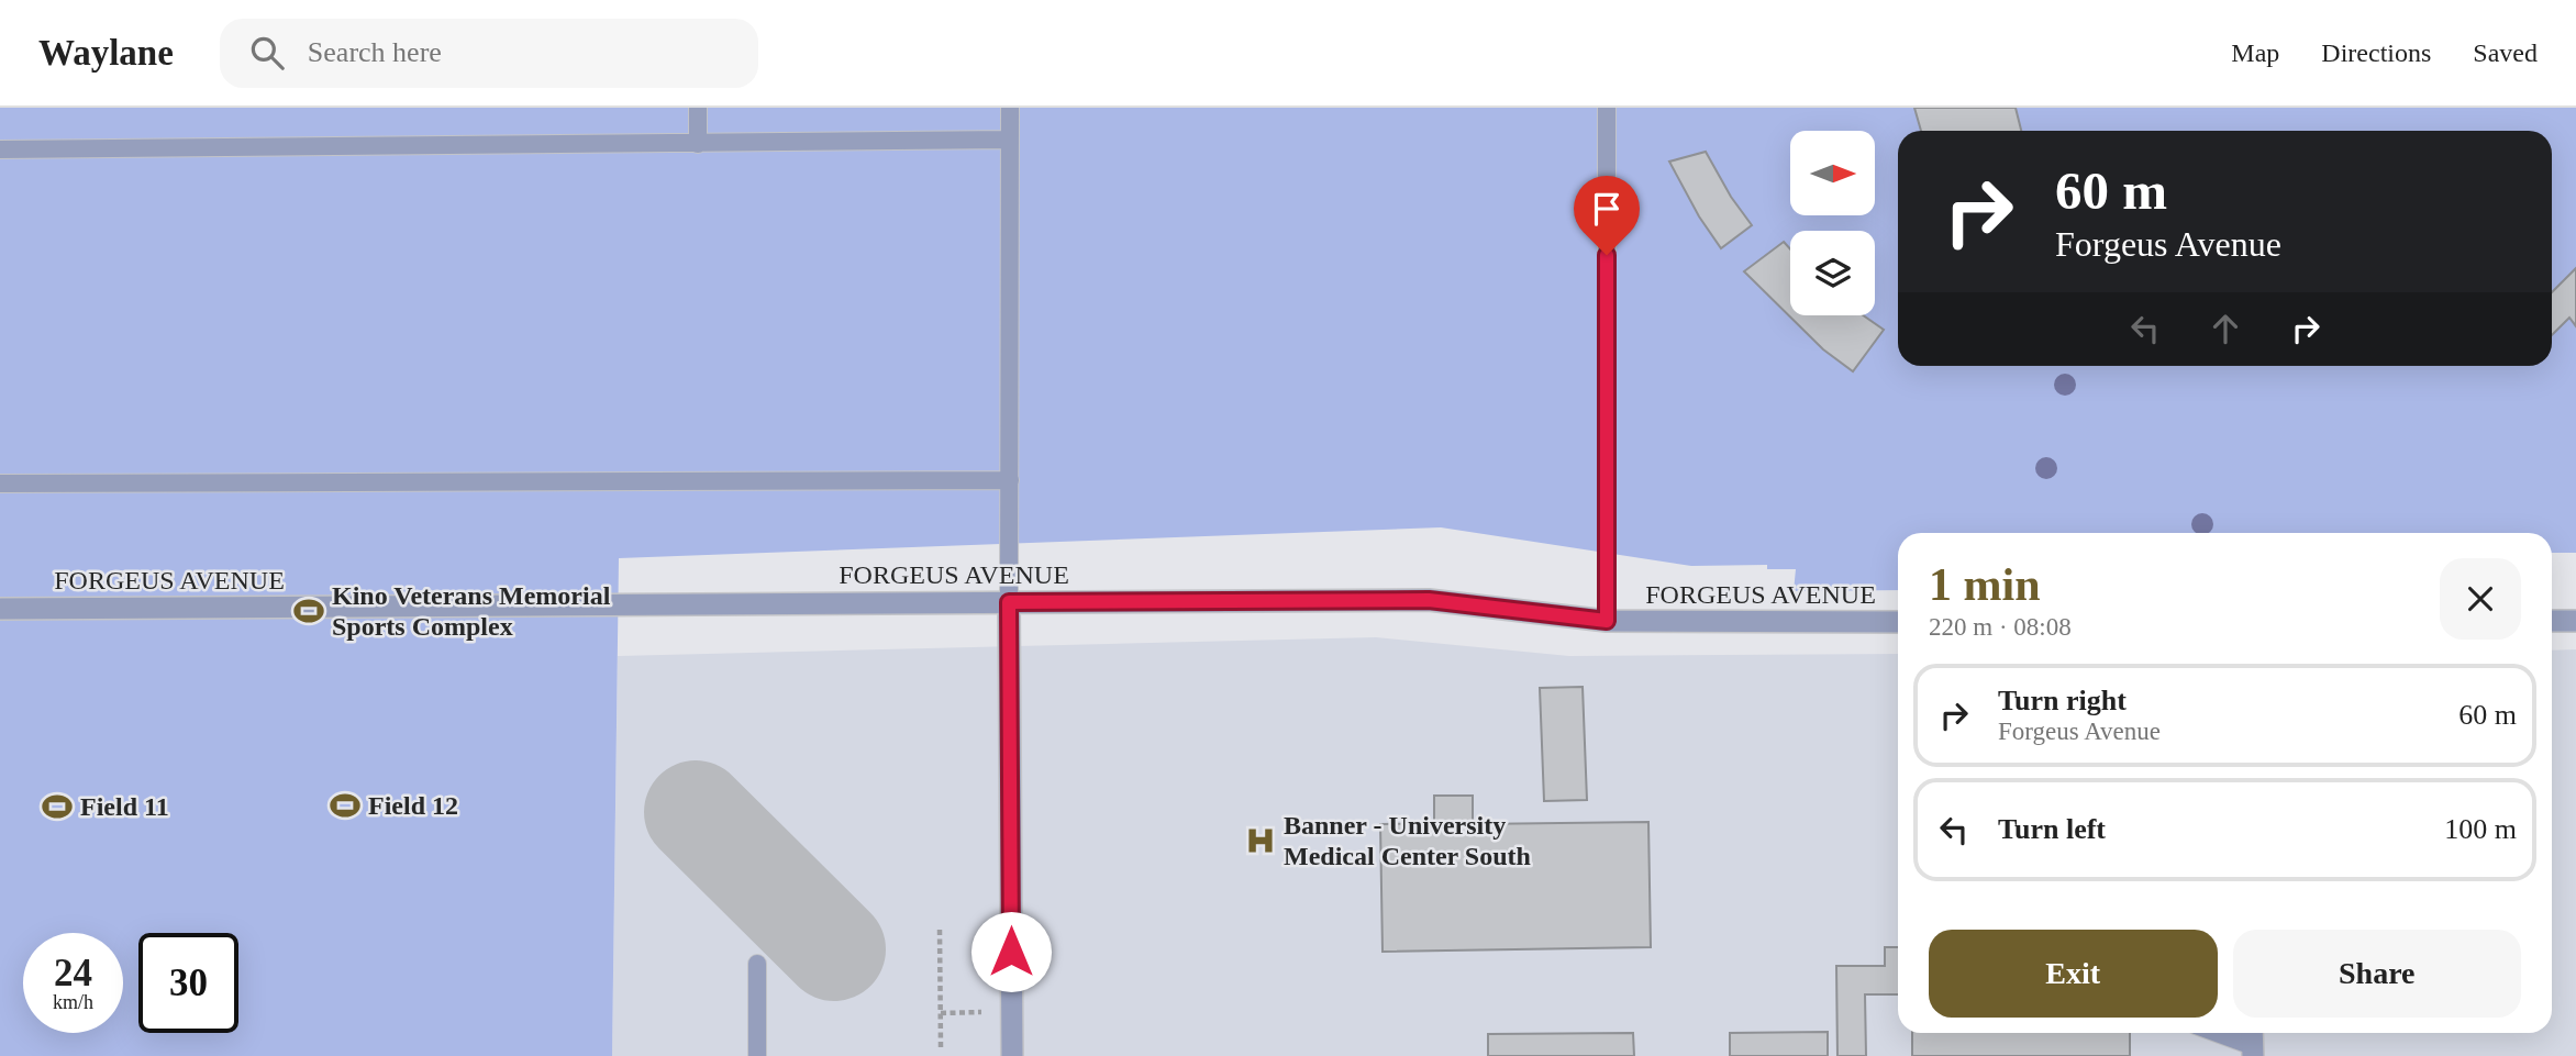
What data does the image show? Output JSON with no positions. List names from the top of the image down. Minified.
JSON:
{"streets":{"street":["FORGEUS AVENUE"]},"places":{"sports":["Kino Veterans Memorial Sports Complex","Field 12","Field 11"],"hospital":["Banner - University Medical Center South"]},"north":"right","page":{"header":"Waylane","search":"Search here","nav":["Map","Directions","Saved"],"turn":["60 m","Forgeus Avenue"],"heading":["1 min","220 m · 08:08"],"list":[{"name":"Turn right","note":"Forgeus Avenue","value":"60 m"},{"name":"Turn left","value":"100 m"}],"buttons":["Exit","Share"],"speed":"24 km/h","limit":"30"}}
